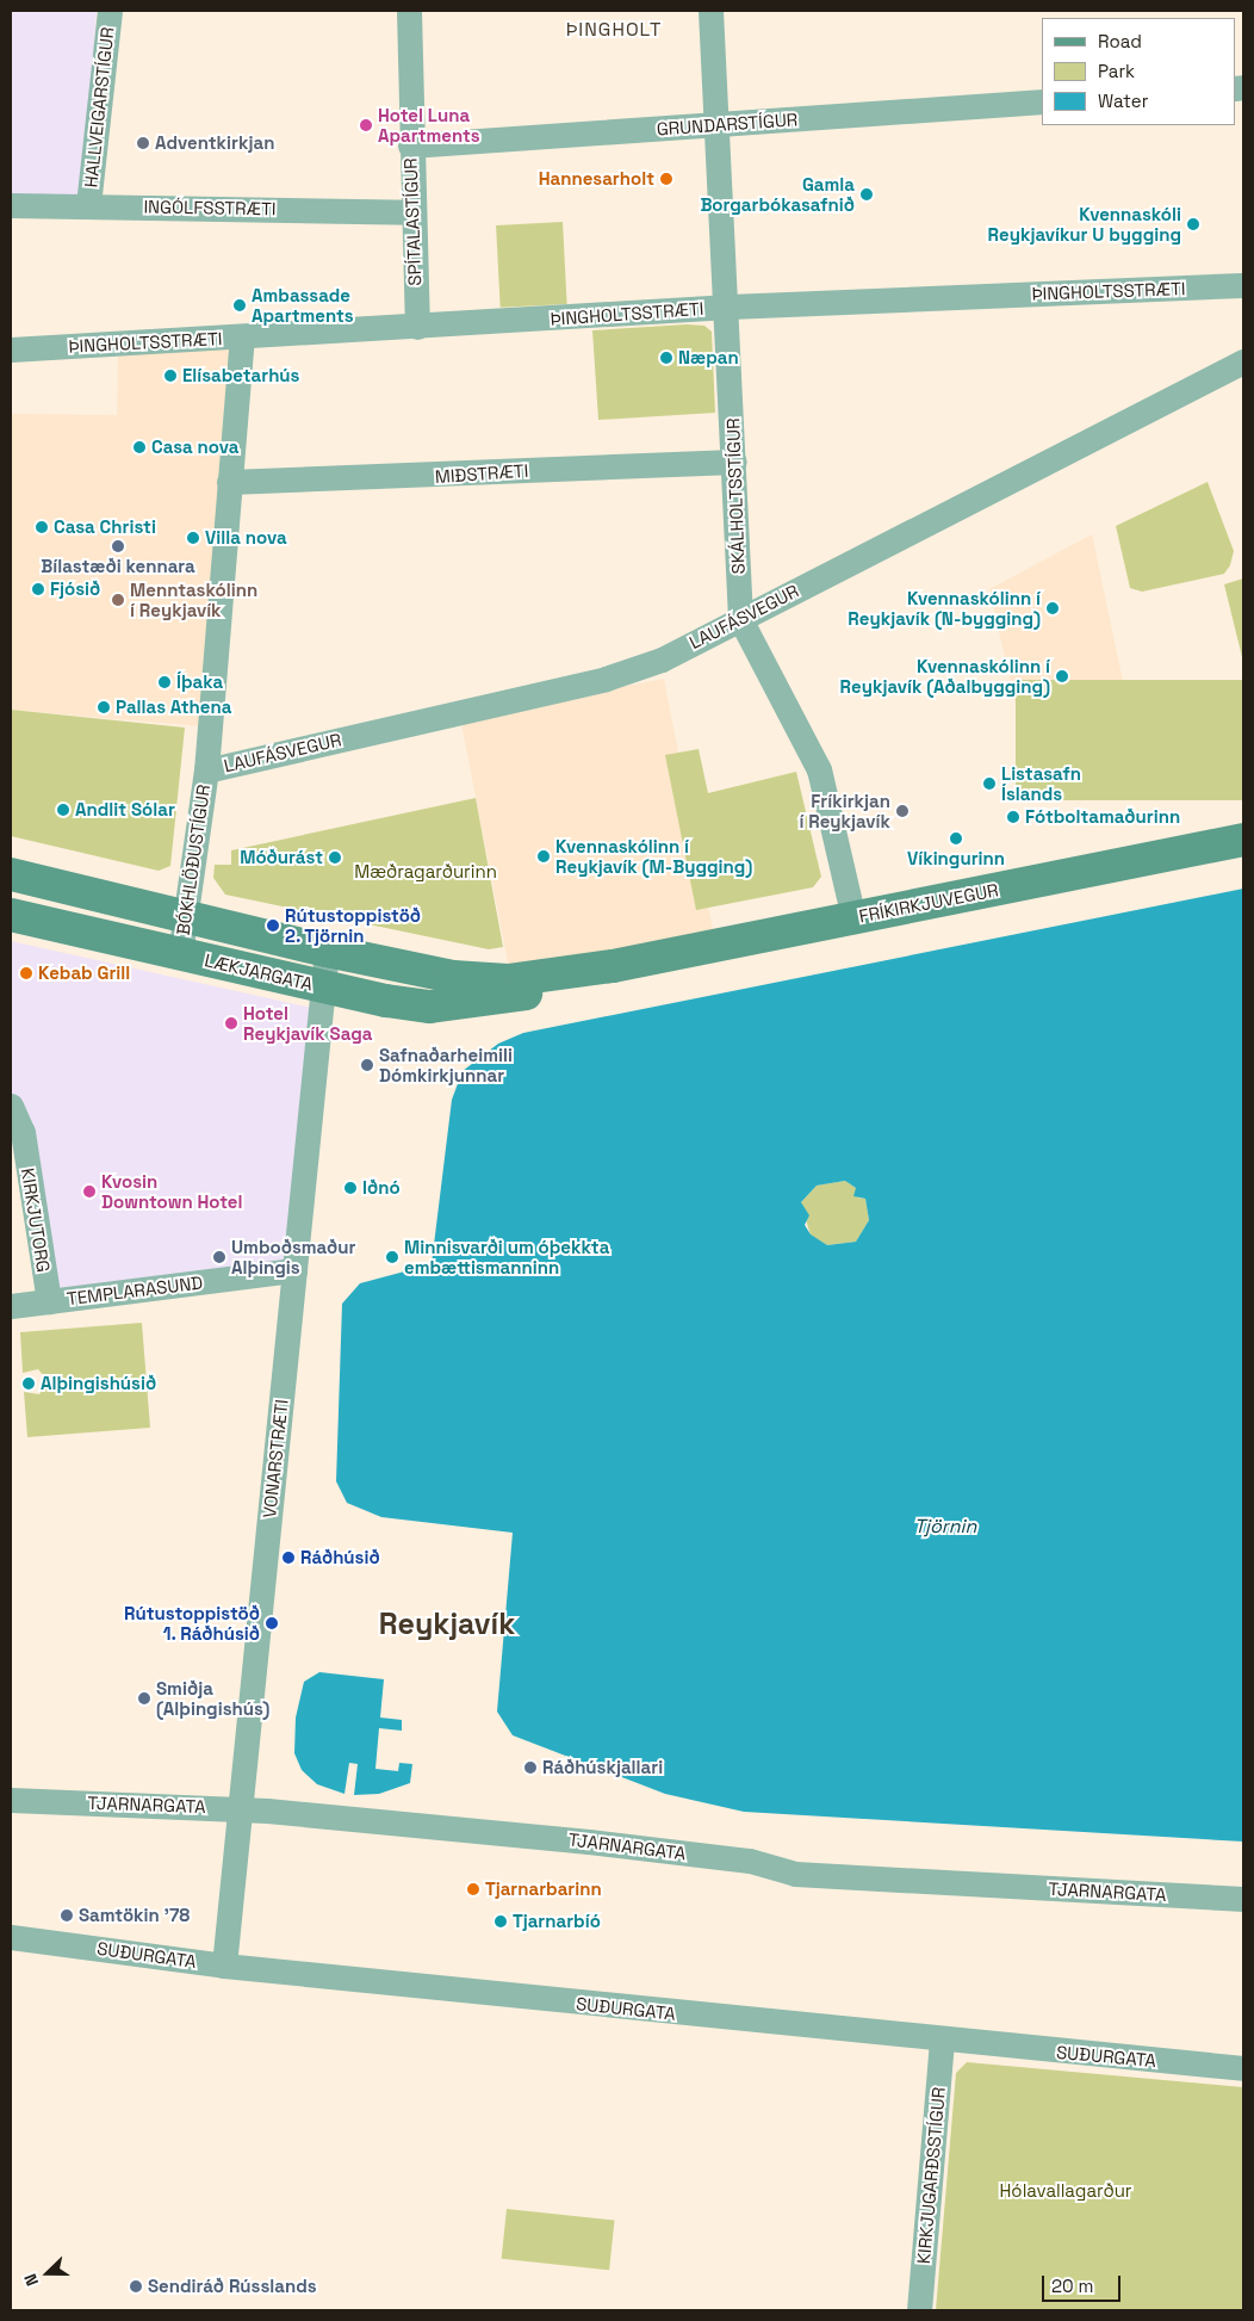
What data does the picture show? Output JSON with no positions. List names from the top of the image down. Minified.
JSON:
{"streets":{"main road":["FRÍKIRKJUVEGUR","LÆKJARGATA"],"street":["HALLVEIGARSTÍGUR","GRUNDARSTÍGUR","INGÓLFSSTRÆTI","SPÍTALASTÍGUR","ÞINGHOLTSSTRÆTI","MIÐSTRÆTI","SKÁLHOLTSSTÍGUR","LAUFÁSVEGUR","BÓKHLÖÐUSTÍGUR","KIRKJUTORG","TEMPLARASUND","VONARSTRÆTI","TJARNARGATA","SUÐURGATA","KIRKJUGARÐSSTÍGUR"]},"crossings":[["HALLVEIGARSTÍGUR","INGÓLFSSTRÆTI"],["GRUNDARSTÍGUR","SPÍTALASTÍGUR"],["GRUNDARSTÍGUR","SKÁLHOLTSSTÍGUR"],["INGÓLFSSTRÆTI","SPÍTALASTÍGUR"],["SPÍTALASTÍGUR","ÞINGHOLTSSTRÆTI"],["ÞINGHOLTSSTRÆTI","SKÁLHOLTSSTÍGUR"],["ÞINGHOLTSSTRÆTI","BÓKHLÖÐUSTÍGUR"],["MIÐSTRÆTI","SKÁLHOLTSSTÍGUR"],["MIÐSTRÆTI","BÓKHLÖÐUSTÍGUR"],["SKÁLHOLTSSTÍGUR","LAUFÁSVEGUR"],["SKÁLHOLTSSTÍGUR","FRÍKIRKJUVEGUR"],["LAUFÁSVEGUR","BÓKHLÖÐUSTÍGUR"],["BÓKHLÖÐUSTÍGUR","LÆKJARGATA"],["FRÍKIRKJUVEGUR","LÆKJARGATA"],["LÆKJARGATA","VONARSTRÆTI"],["KIRKJUTORG","TEMPLARASUND"],["TEMPLARASUND","VONARSTRÆTI"],["VONARSTRÆTI","TJARNARGATA"],["VONARSTRÆTI","SUÐURGATA"],["SUÐURGATA","KIRKJUGARÐSSTÍGUR"]],"districts":["ÞINGHOLT","Reykjavík"],"water":["Tjörnin"],"parks":["Mæðragarðurinn","Hólavallagarður"],"places":["Hotel Luna Apartments","Adventkirkjan","Hannesarholt","Gamla Borgarbókasafnið","Kvennaskóli Reykjavíkur U bygging","Ambassade Apartments","Næpan","Elísabetarhús","Casa nova","Casa Christi","Villa nova","Bílastæði kennara","Fjósið","Menntaskólinn í Reykjavík","Kvennaskólinn í Reykjavík (N-bygging)","Kvennaskólinn í Reykjavík (Aðalbygging)","Íþaka","Pallas Athena","Listasafn Íslands","Andlit Sólar","Fríkirkjan í Reykjavík","Fótboltamaðurinn","Víkingurinn","Kvennaskólinn í Reykjavík (M-Bygging)","Móðurást","Rútustoppistöð 2. Tjörnin","Kebab Grill","Hotel Reykjavík Saga","Safnaðarheimili Dómkirkjunnar","Iðnó","Kvosin Downtown Hotel","Umboðsmaður Alþingis","Minnisvarði um óþekkta embættismanninn","Alþingishúsið","Ráðhúsið","Rútustoppistöð 1. Ráðhúsið","Smiðja (Alþingishús)","Ráðhúskjallari","Tjarnarbarinn","Samtökin '78","Tjarnarbíó","Sendiráð Rússlands"],"legend":["Road","Park","Water"],"scale_bar":"20 m","north":"left"}
